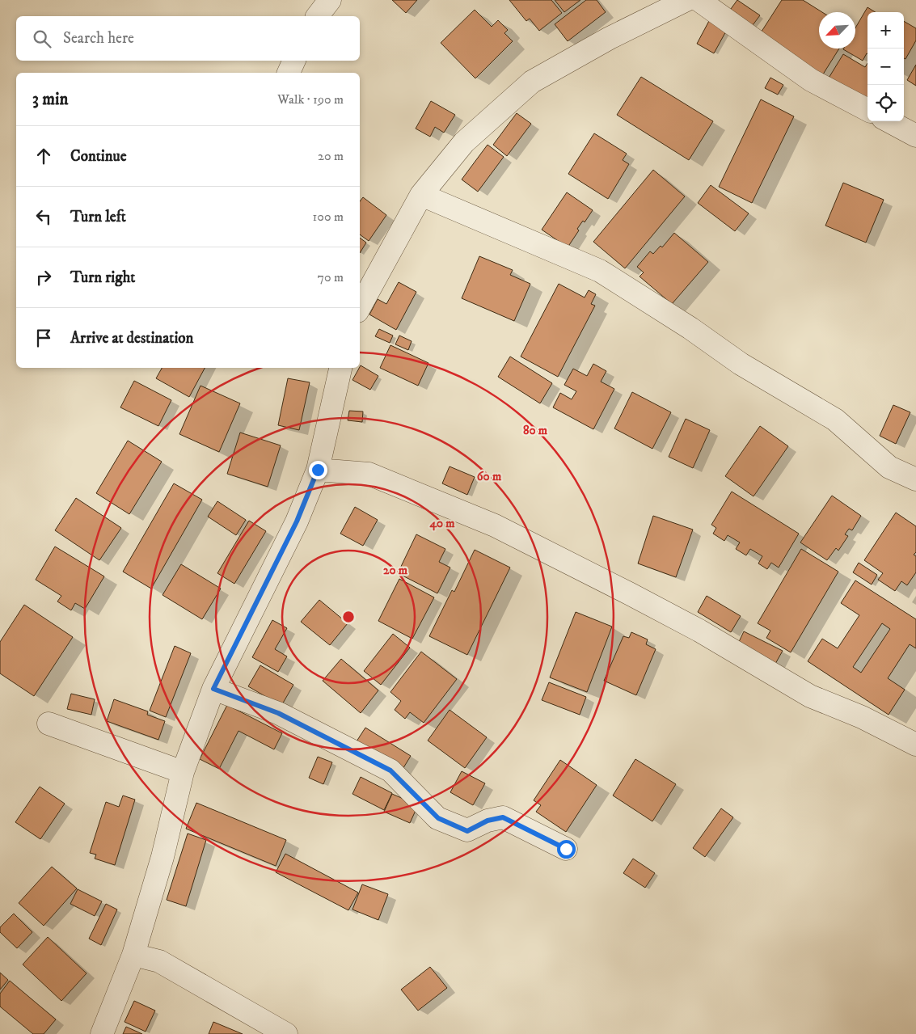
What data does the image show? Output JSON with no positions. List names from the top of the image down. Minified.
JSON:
{"north":"bottom left","page":{"map_buttons":["+","−"],"search":"Search here","heading":["3 min","Walk · 190 m"],"list":[["Continue","20 m"],["Turn left","100 m"],["Turn right","70 m"],"Arrive at destination"]},"rings":["80 m","60 m","40 m","20 m"]}
